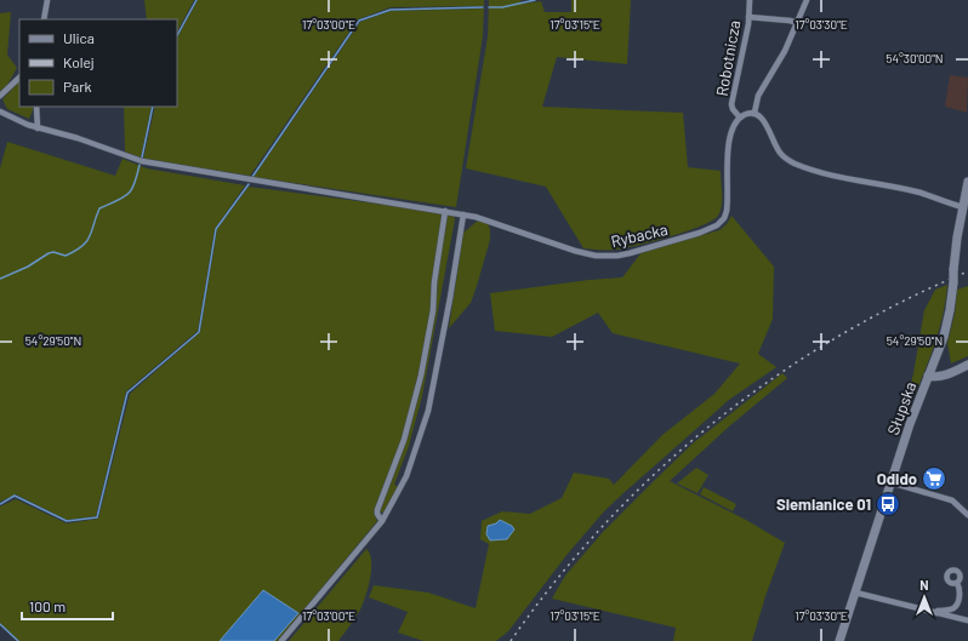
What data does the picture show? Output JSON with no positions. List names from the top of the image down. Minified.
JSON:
{"streets":{"main road":["Słupska"],"street":["Robotnicza","Rybacka"]},"crossings":[["Robotnicza","Rybacka"]],"places":{"supermarket":["Odido"],"bus stop":["Siemianice 01"]},"legend":["Ulica","Kolej","Park"],"scale_bar":"100 m","north":"top","coordinates":["17°03'00\"E","17°03'15\"E","17°03'30\"E","54°30'00\"N","54°29'50\"N"]}
